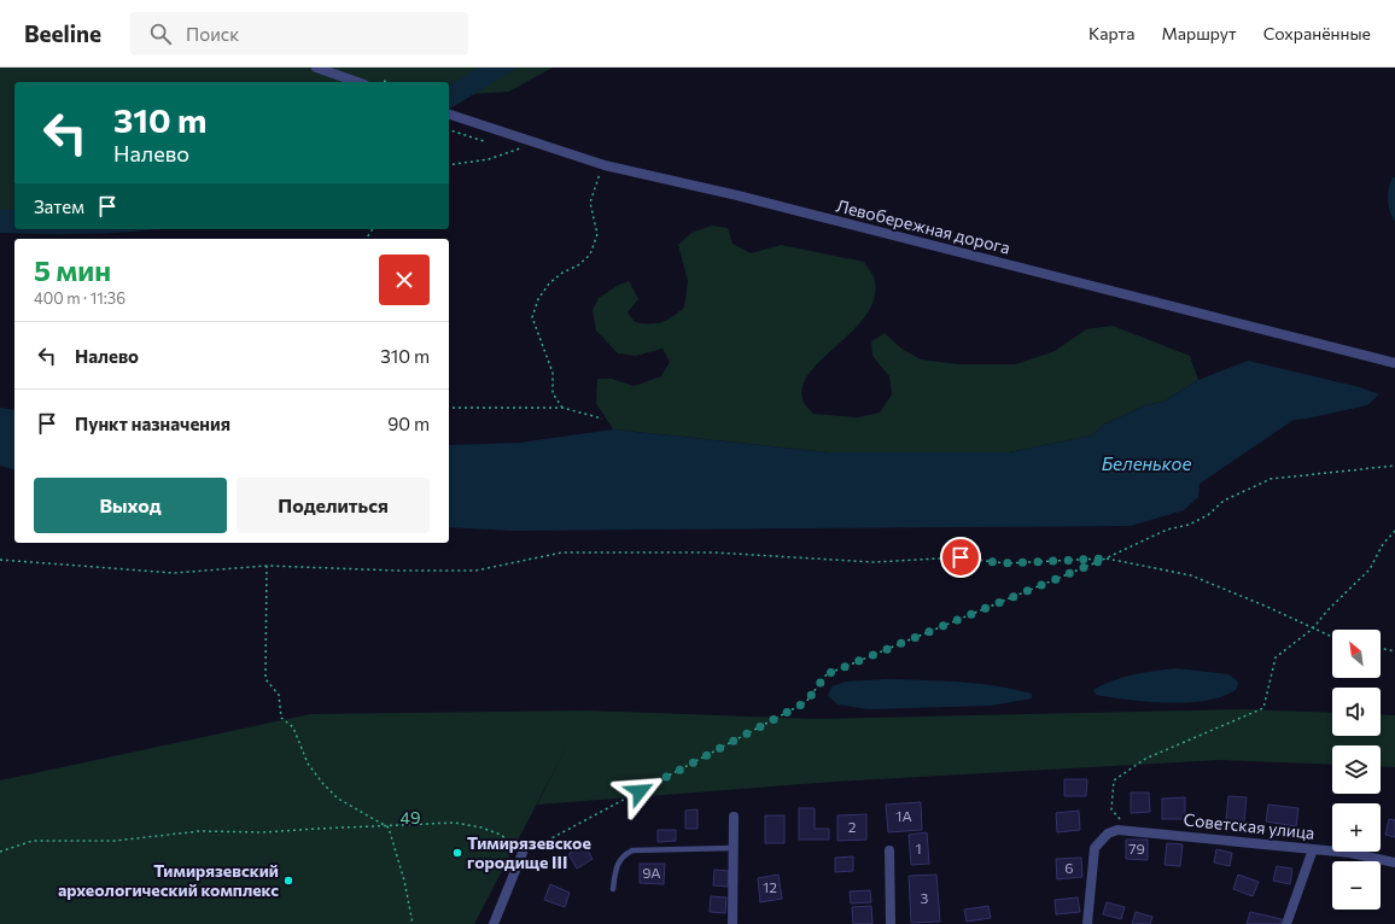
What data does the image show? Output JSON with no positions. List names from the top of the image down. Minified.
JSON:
{"streets":{"street":["Левобережная дорога","Советская улица"]},"water":["Беленькое"],"parks":["49"],"places":["Тимирязевское городище III","Тимирязевский археологический комплекс"],"house_numbers":["1А","2","1","79","6","9А","12","3"],"north":"top left","page":{"header":"Beeline","search":"Поиск","nav":["Карта","Маршрут","Сохранённые"],"turn":["310 m","Налево"],"then":"Затем","heading":["5 мин","400 m · 11:36"],"list":[{"name":"Налево","value":"310 m"},{"name":"Пункт назначения","value":"90 m"}],"buttons":["Выход","Поделиться"],"map_buttons":["+","−"]}}
